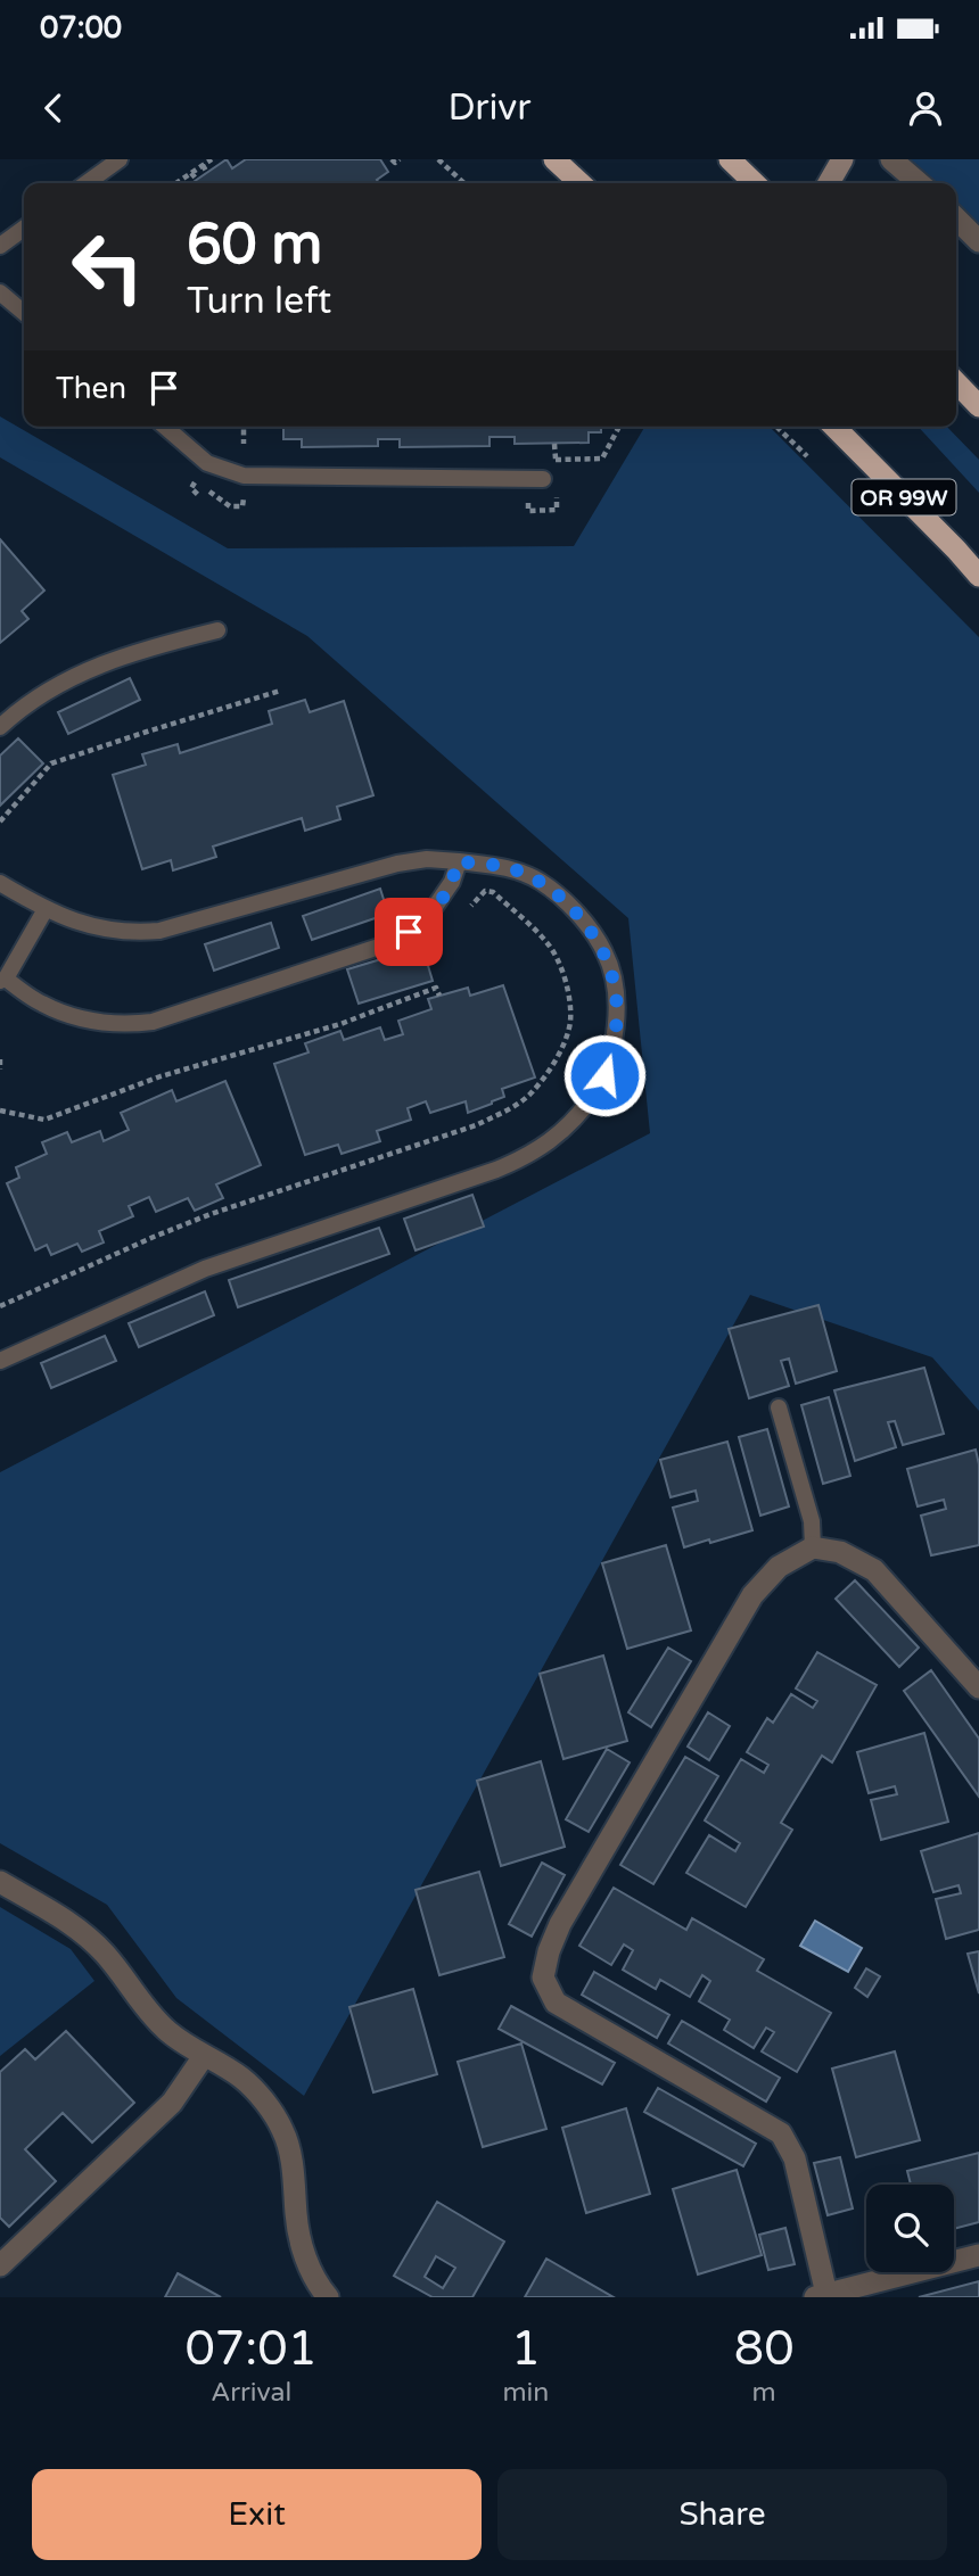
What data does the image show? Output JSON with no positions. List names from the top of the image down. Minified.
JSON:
{"streets":{"highway":["OR 99W"]},"page":{"status":"07:00","header":"Drivr","turn":["60 m","Turn left"],"then":"Then","eta":["07:01","Arrival","1","min","80","m"],"buttons":["Exit","Share"]}}
